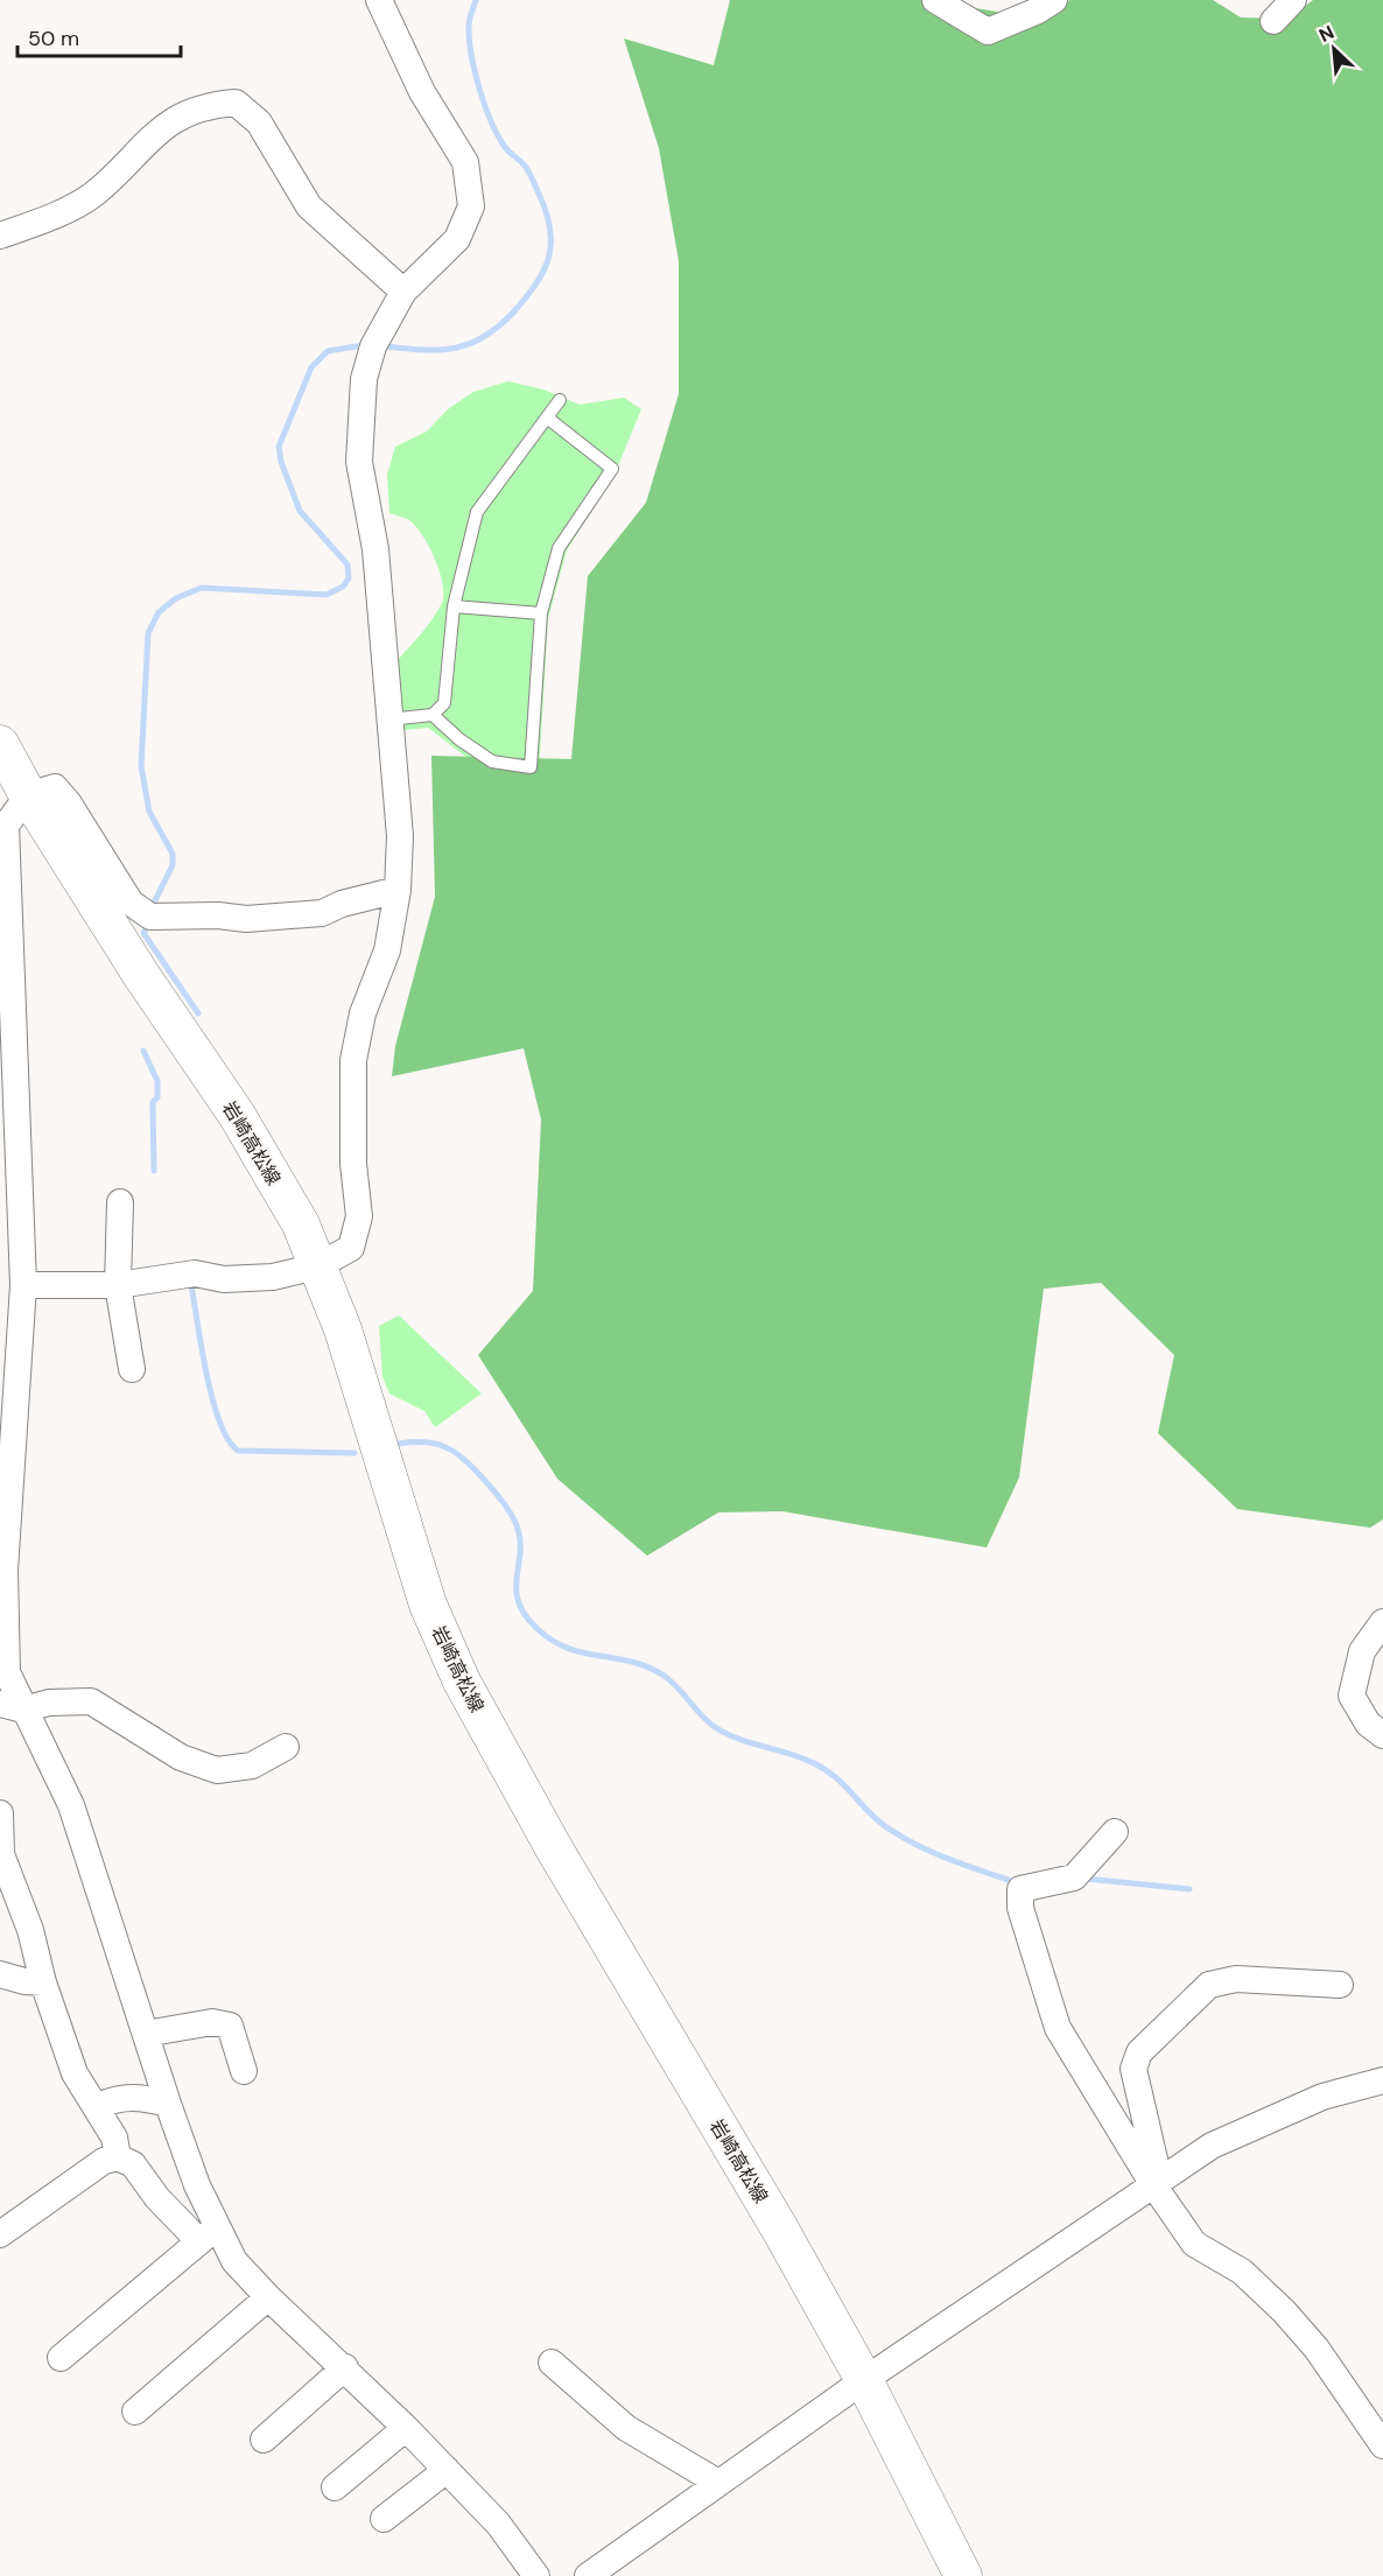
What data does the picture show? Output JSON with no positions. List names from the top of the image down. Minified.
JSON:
{"streets":{"main road":["岩崎高松線"]},"scale_bar":"50 m","north":"top left"}
